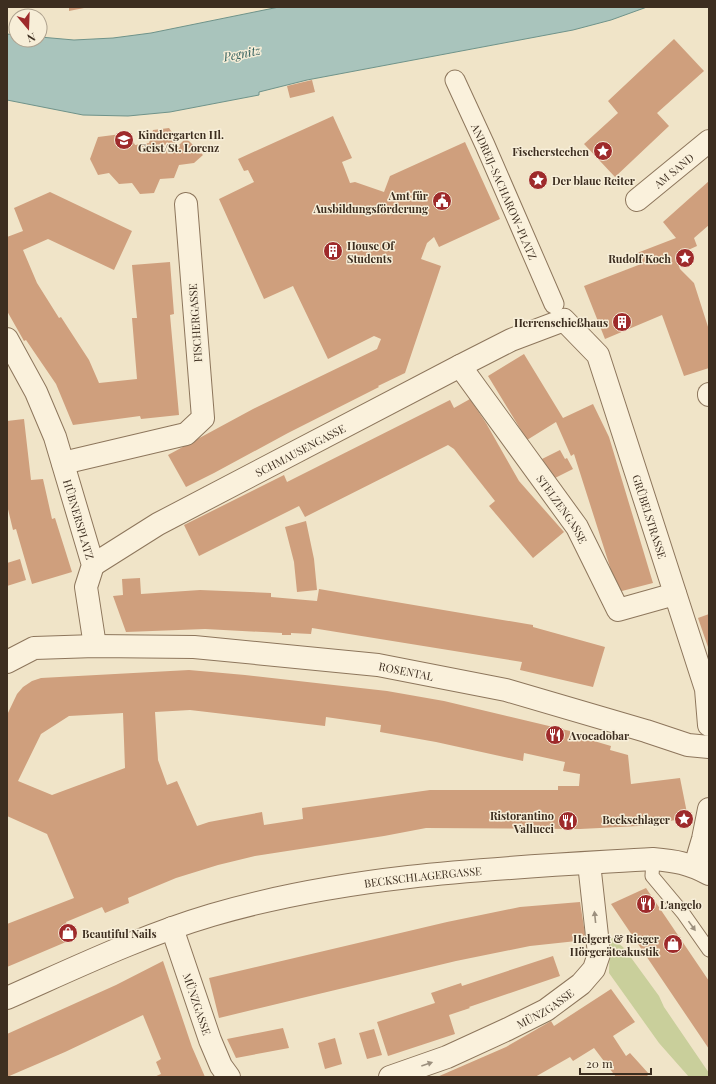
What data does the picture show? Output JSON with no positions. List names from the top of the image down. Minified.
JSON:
{"streets":{"street":["AM SAND","ANDREIJ-SACHAROW-PLATZ","FISCHERGASSE","SCHMAUSENGASSE","STELZENGASSE","GRÜBELSTRASSE","HÜBNERSPLATZ","ROSENTAL","BECKSCHLAGERGASSE","MÜNZGASSE"]},"crossings":[["ANDREIJ-SACHAROW-PLATZ","SCHMAUSENGASSE"],["ANDREIJ-SACHAROW-PLATZ","GRÜBELSTRASSE"],["FISCHERGASSE","HÜBNERSPLATZ"],["SCHMAUSENGASSE","STELZENGASSE"],["SCHMAUSENGASSE","GRÜBELSTRASSE"],["SCHMAUSENGASSE","HÜBNERSPLATZ"],["STELZENGASSE","GRÜBELSTRASSE"],["HÜBNERSPLATZ","ROSENTAL"],["BECKSCHLAGERGASSE","MÜNZGASSE"]],"one_way":["MÜNZGASSE"],"water":["Pegnitz"],"places":{"school or university":["Kindergarten Hl. Geist/St. Lorenz"],"place":["Fischerstechen","Der blaue Reiter","Rudolf Koch","Beckschlager"],"public building":["Amt für Ausbildungsförderung"],"building":["House Of Students","Herrenschießhaus"],"restaurant":["Avocadobar","Ristorantino Vallucci","L'angelo"],"shop":["Beautiful Nails","Helgert & Rieger Hörgeräteakustik"]},"scale_bar":"20 m","north":"bottom"}
